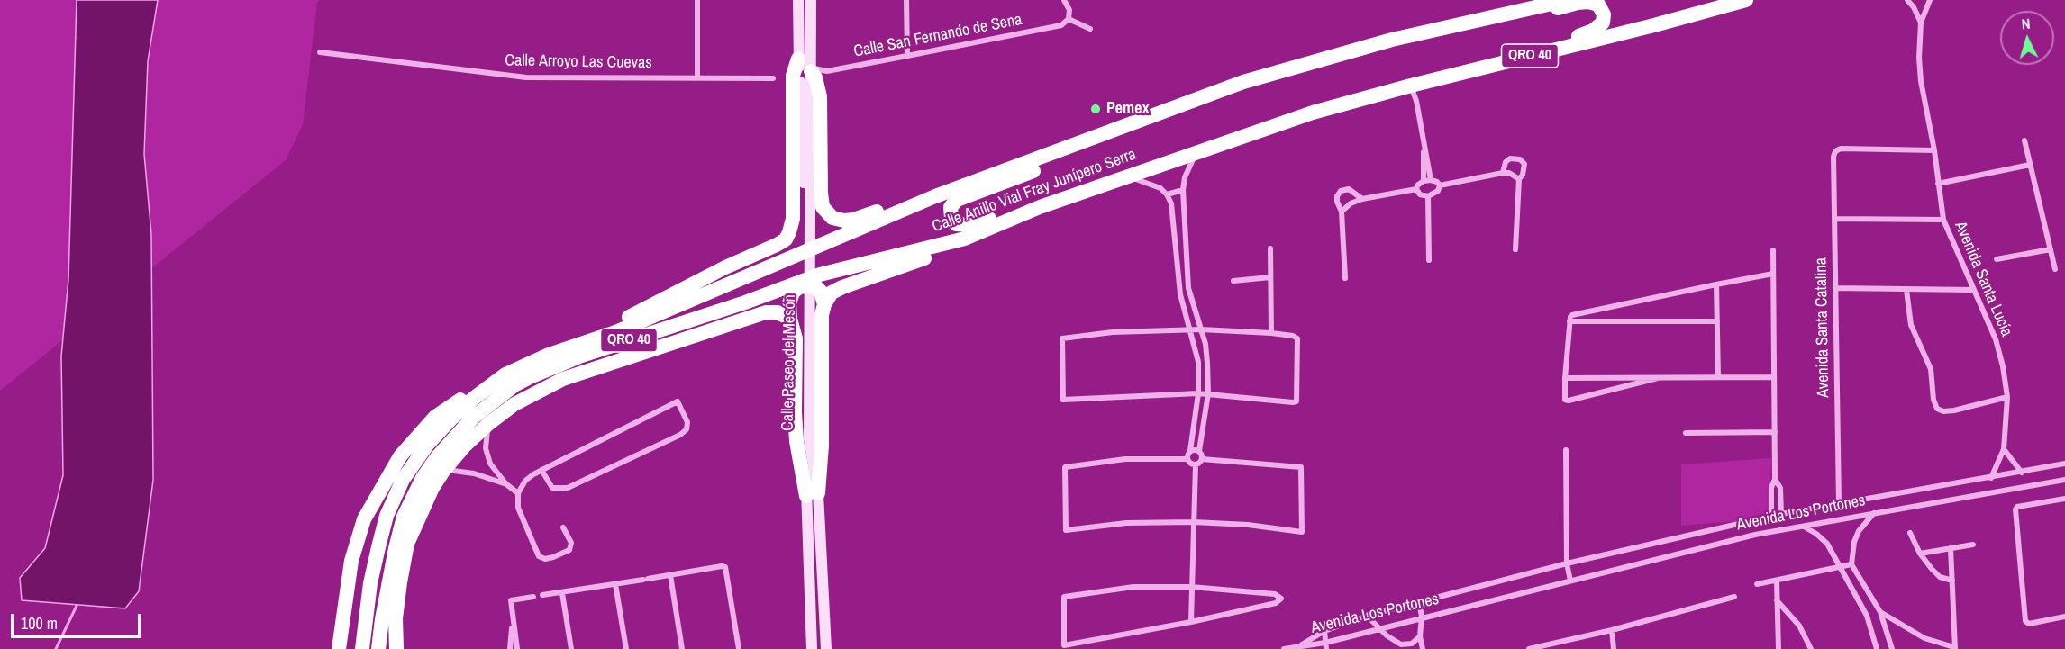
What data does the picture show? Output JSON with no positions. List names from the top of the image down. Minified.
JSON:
{"streets":{"highway":["QRO 40","Calle Anillo Vial Fray Junípero Serra"],"main road":["Calle Paseo del Mesón"],"street":["Calle San Fernando de Sena","Calle Arroyo Las Cuevas","Avenida Santa Lucía","Avenida Santa Catalina","Avenida Los Portones"]},"crossings":[["Calle San Fernando de Sena","Calle Paseo del Mesón"],["Avenida Santa Lucía","Avenida Santa Catalina"],["Avenida Santa Lucía","Avenida Los Portones"],["Avenida Santa Catalina","Avenida Los Portones"]],"places":["Pemex"],"scale_bar":"100 m","north":"top"}
